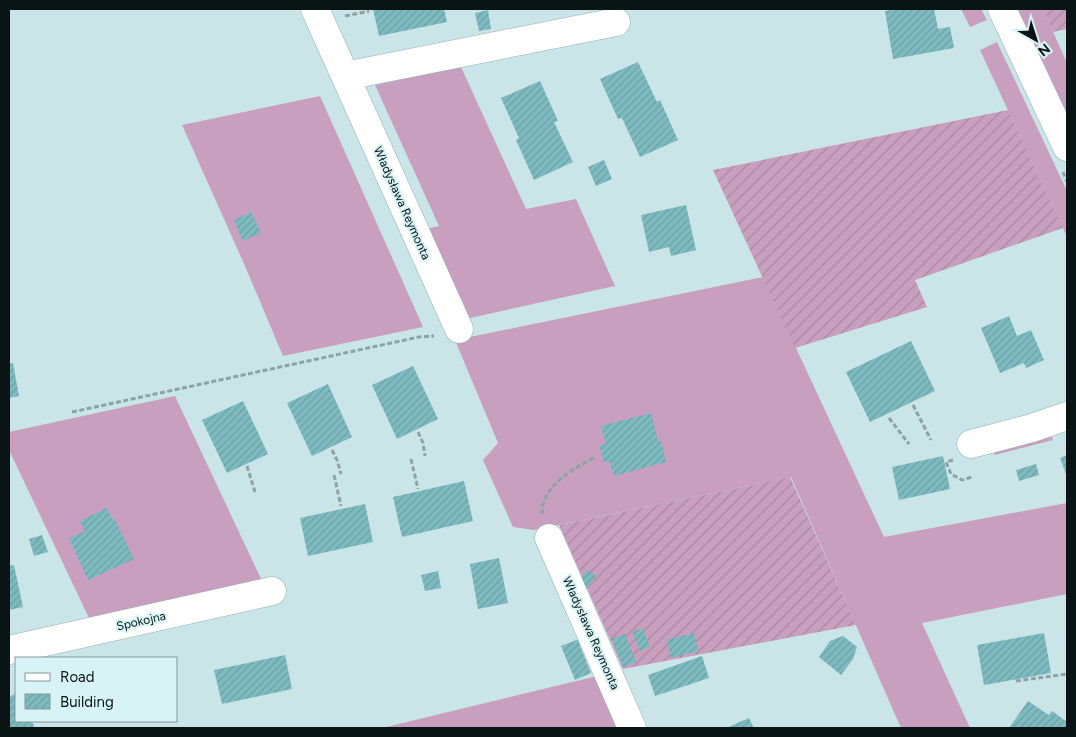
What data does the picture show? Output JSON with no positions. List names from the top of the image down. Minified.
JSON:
{"streets":{"street":["Władysława Reymonta","Spokojna"]},"legend":["Road","Building"],"north":"bottom right"}
